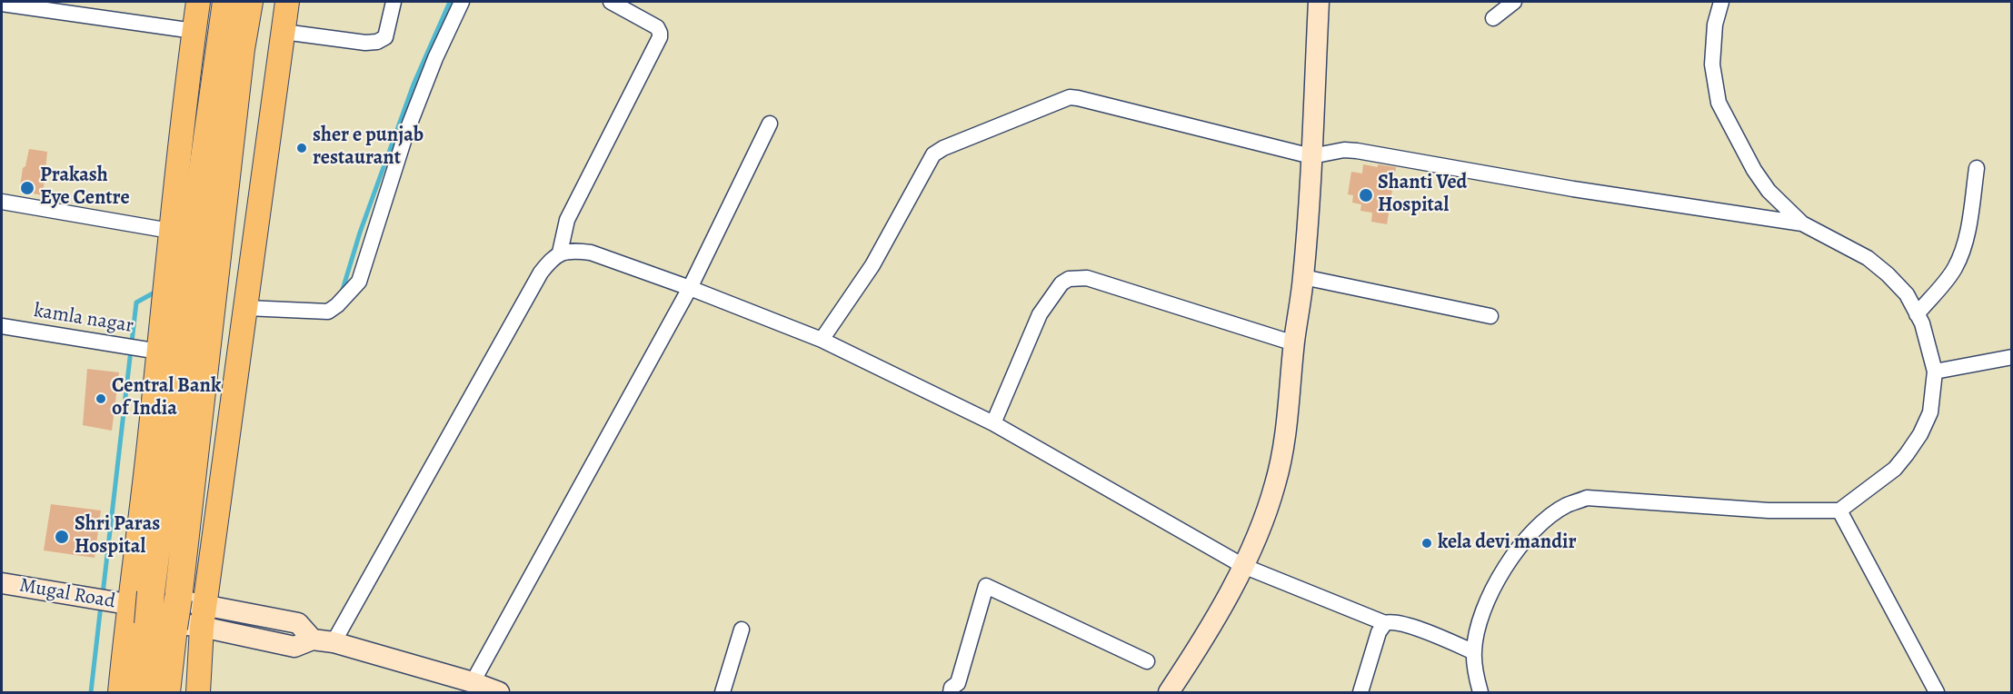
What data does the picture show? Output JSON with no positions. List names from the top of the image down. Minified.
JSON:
{"streets":{"street":["kamla nagar","Mugal Road"]},"places":["sher e punjab restaurant","Prakash Eye Centre","Shanti Ved Hospital","Central Bank of India","Shri Paras Hospital","kela devi mandir"]}
